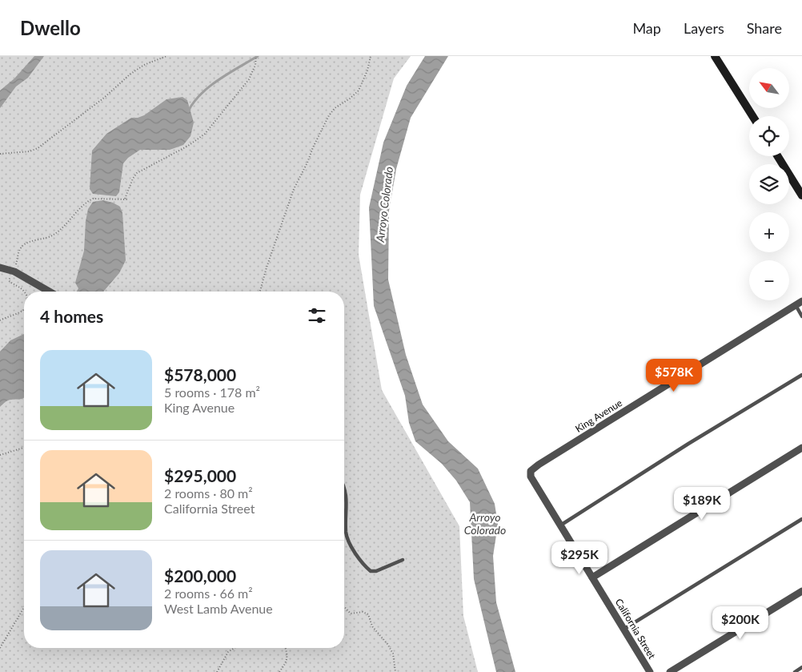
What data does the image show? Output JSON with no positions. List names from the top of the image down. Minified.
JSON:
{"streets":{"street":["King Avenue","California Street"]},"crossings":[["King Avenue","California Street"]],"water":["Arroyo Colorado"],"north":"top left","page":{"header":"Dwello","nav":["Map","Layers","Share"],"map_buttons":["+","−"],"heading":"4 homes","list":[{"name":"$578,000","note":"5 rooms · 178 m² · King Avenue"},{"name":"$295,000","note":"2 rooms · 80 m² · California Street"},{"name":"$200,000","note":"2 rooms · 66 m² · West Lamb Avenue"}],"price":["$578K","$189K","$295K","$200K"]}}
